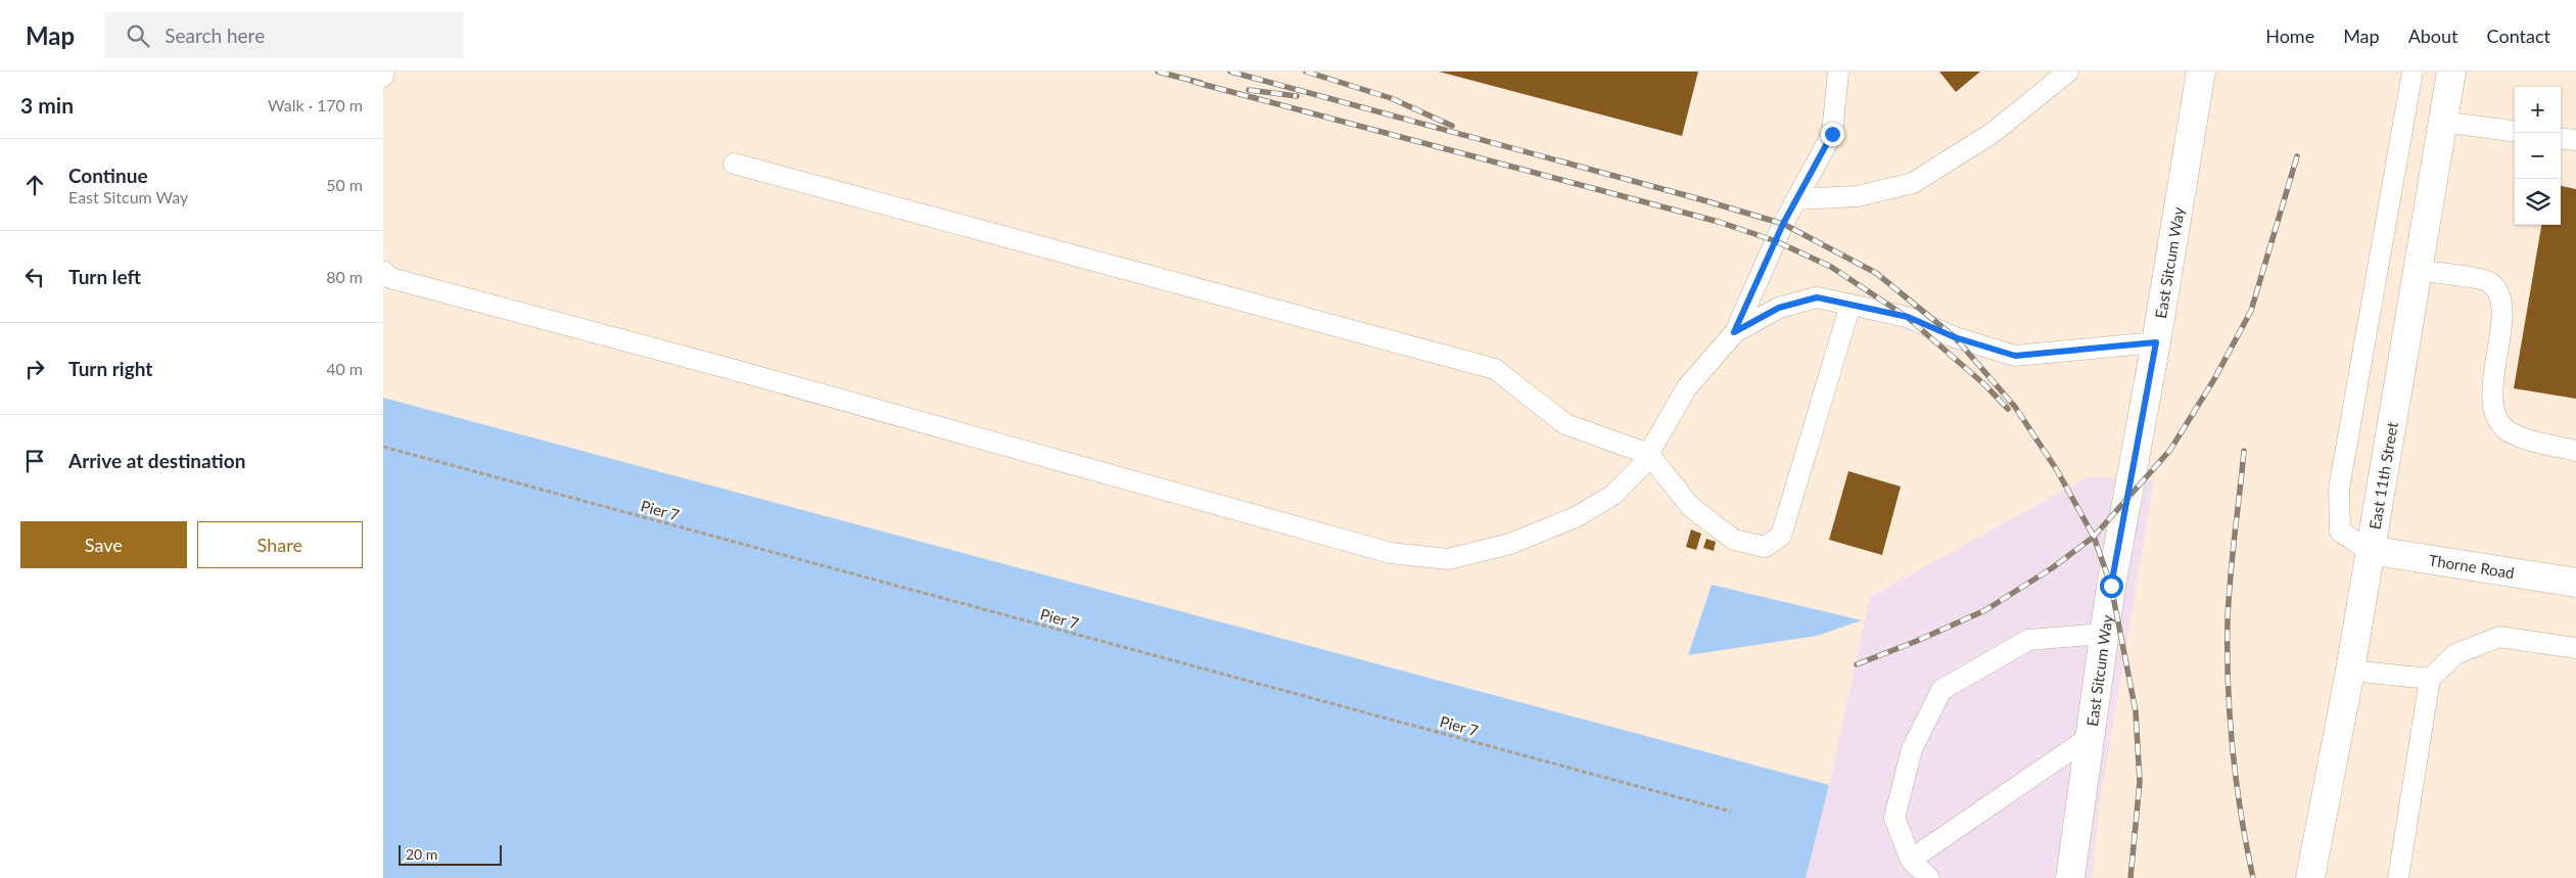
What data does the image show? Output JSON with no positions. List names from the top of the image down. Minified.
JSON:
{"streets":{"street":["East Sitcum Way","East 11th Street","Thorne Road"],"path":["Pier 7"]},"crossings":[["East 11th Street","Thorne Road"]],"scale_bar":"20 m","page":{"header":"Map","search":"Search here","nav":["Home","Map","About","Contact"],"heading":["3 min","Walk · 170 m"],"map_buttons":["+","−"],"list":[["Continue","East Sitcum Way","50 m"],["Turn left","80 m"],["Turn right","40 m"],"Arrive at destination"],"buttons":["Save","Share"],"scale":"20 m"}}
